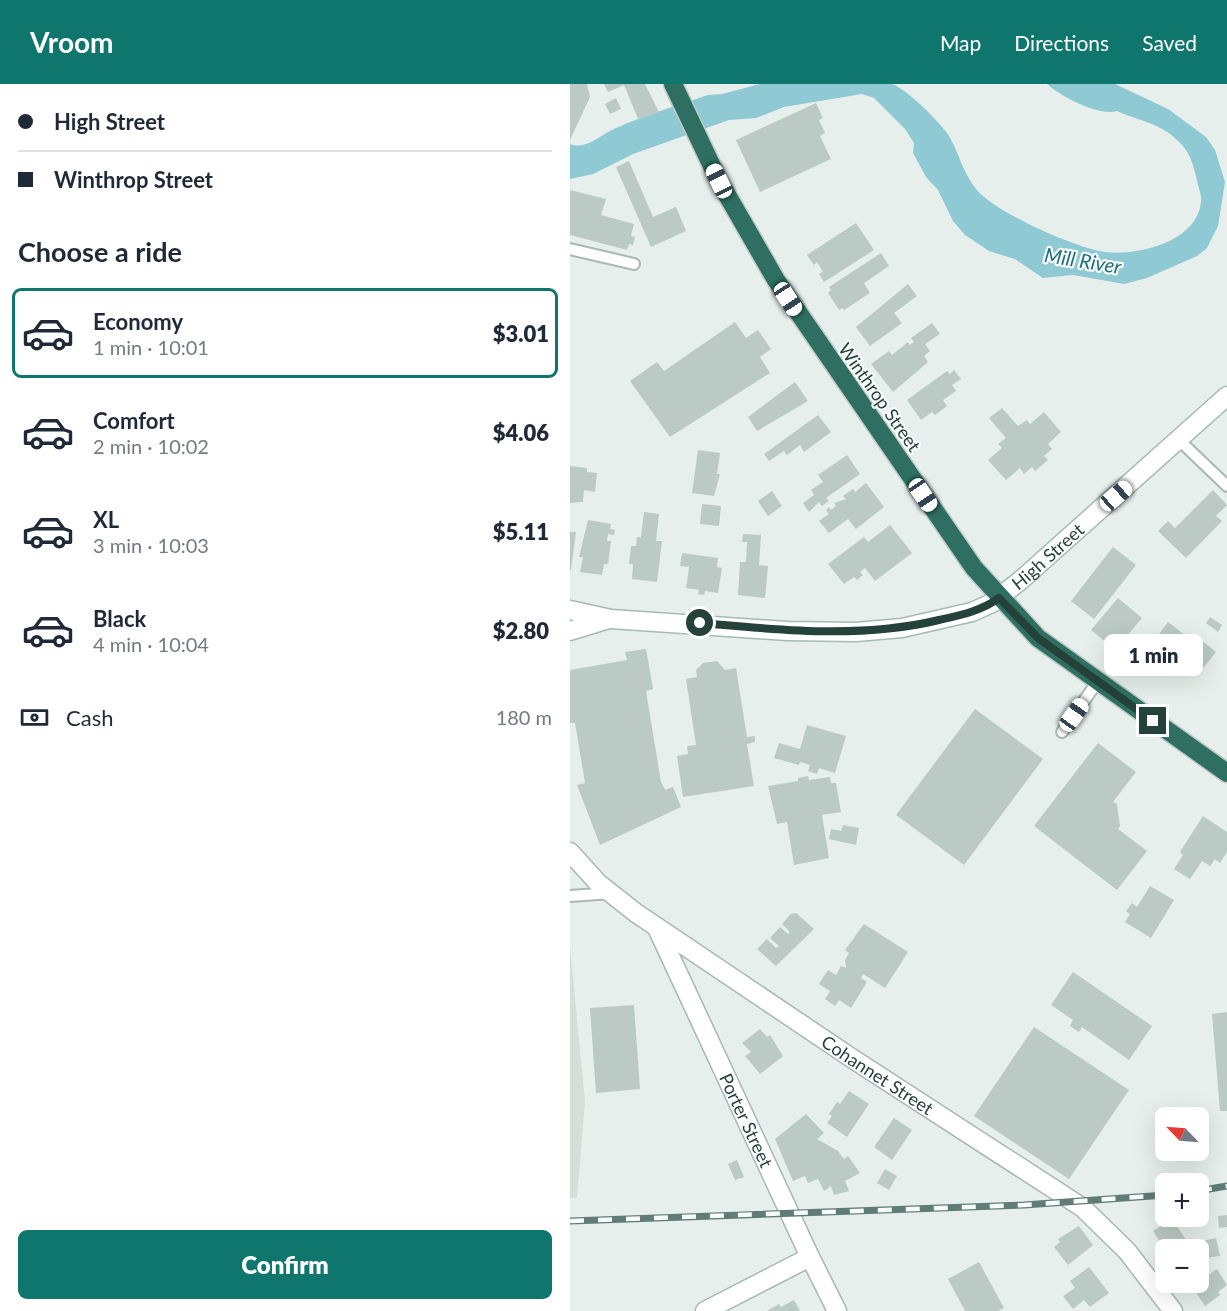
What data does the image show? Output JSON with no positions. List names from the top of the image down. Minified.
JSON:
{"streets":{"highway":["Winthrop Street"],"street":["High Street","Cohannet Street","Porter Street"]},"crossings":[["Winthrop Street","High Street"],["Cohannet Street","Porter Street"]],"water":["Mill River"],"north":"top left","page":{"header":"Vroom","nav":["Map","Directions","Saved"],"banner":["High Street","Winthrop Street"],"heading":"Choose a ride","list":[{"name":"Economy","note":"1 min · 10:01","value":"$3.01"},{"name":"Comfort","note":"2 min · 10:02","value":"$4.06"},{"name":"XL","note":"3 min · 10:03","value":"$5.11"},{"name":"Black","note":"4 min · 10:04","value":"$2.80"}],"bubble":"1 min","pay":["Cash","180 m"],"map_buttons":["+","−"],"buttons":"Confirm"}}
